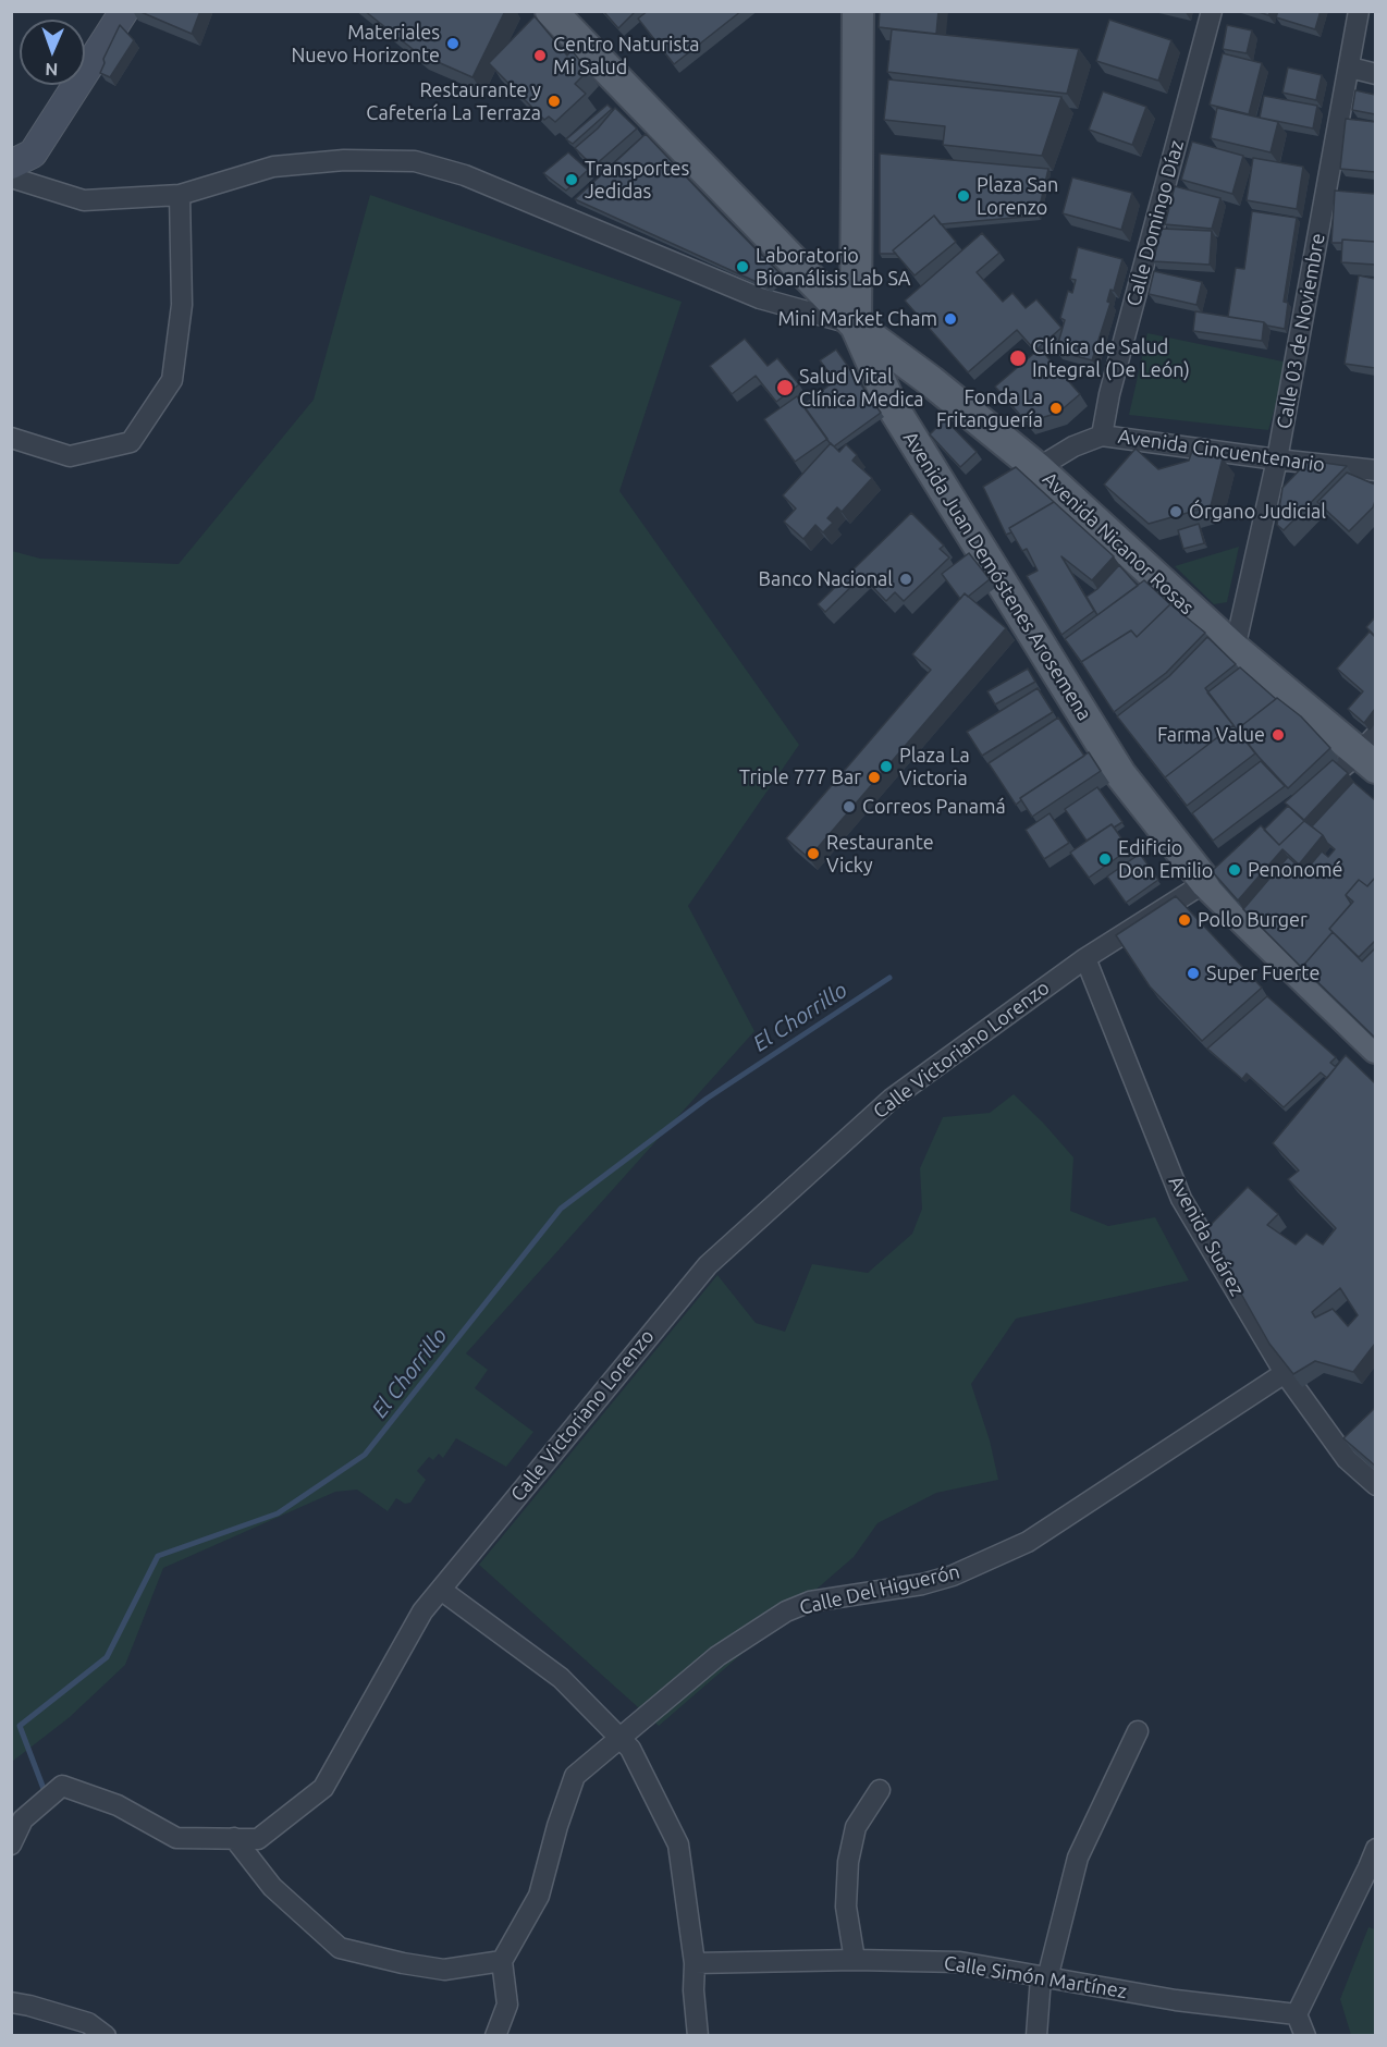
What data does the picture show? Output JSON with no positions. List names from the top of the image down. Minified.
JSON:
{"streets":{"main road":["Avenida Nicanor Rosas","Avenida Juan Demóstenes Arosemena"],"street":["Calle Domingo Díaz","Calle 03 de Noviembre","Avenida Cincuentenario","Calle Victoriano Lorenzo","Avenida Suárez","Calle Del Higuerón","Calle Simón Martínez"]},"crossings":[["Calle Domingo Díaz","Avenida Cincuentenario"],["Calle 03 de Noviembre","Avenida Cincuentenario"],["Calle 03 de Noviembre","Avenida Nicanor Rosas"],["Avenida Cincuentenario","Avenida Nicanor Rosas"],["Avenida Nicanor Rosas","Avenida Juan Demóstenes Arosemena"],["Avenida Juan Demóstenes Arosemena","Calle Victoriano Lorenzo"],["Calle Victoriano Lorenzo","Avenida Suárez"],["Avenida Suárez","Calle Del Higuerón"]],"water":["El Chorrillo"],"places":["Materiales Nuevo Horizonte","Centro Naturista Mi Salud","Restaurante y Cafetería La Terraza","Transportes Jedidas","Plaza San Lorenzo","Laboratorio Bioanálisis Lab SA","Mini Market Cham","Clínica de Salud Integral (De León)","Salud Vital Clínica Medica","Fonda La Fritanguería","Órgano Judicial","Banco Nacional","Farma Value","Plaza La Victoria","Triple 777 Bar","Correos Panamá","Restaurante Vicky","Edificio Don Emilio","Penonomé","Pollo Burger","Super Fuerte"],"north":"bottom"}
